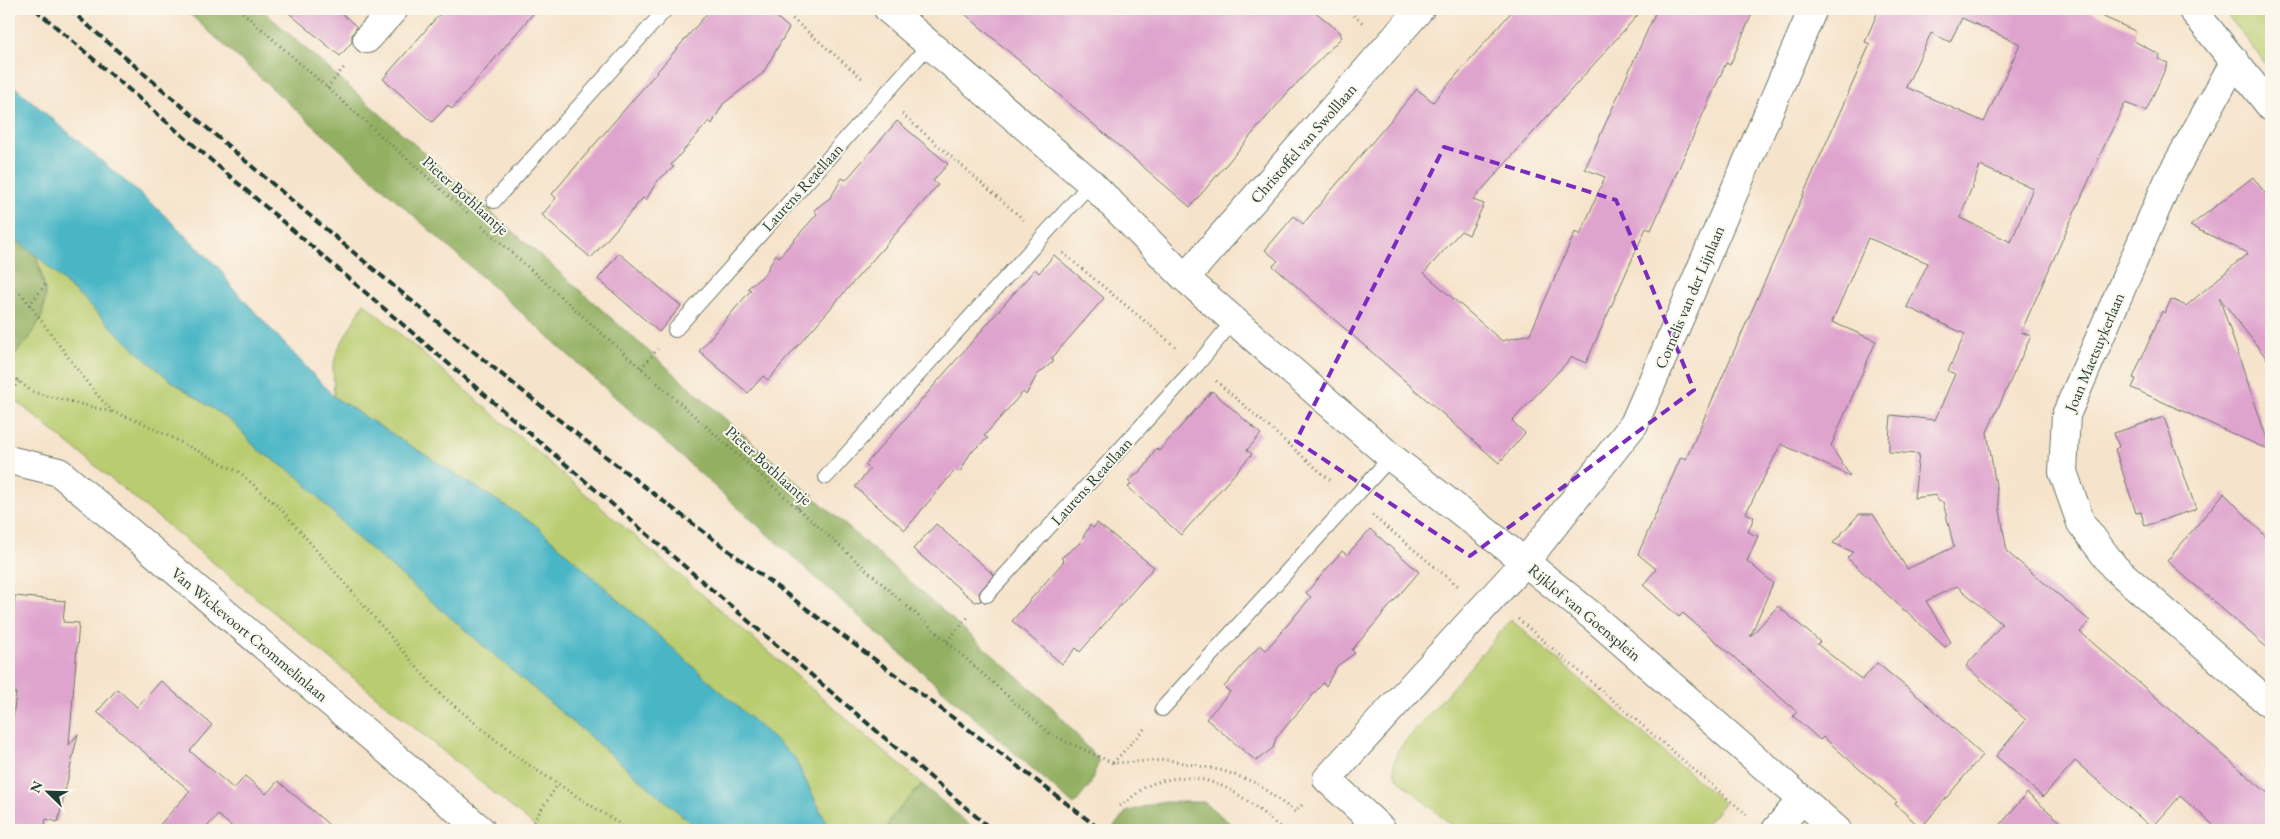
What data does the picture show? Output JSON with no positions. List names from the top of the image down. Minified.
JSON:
{"streets":{"street":["Christoffel van Swolllaan","Cornelis van der Lijnlaan","Joan Maetsuykerlaan","Rijklof van Goensplein","Van Wickevoort Crommelinlaan"],"lane":["Laurens Reaellaan"],"path":["Pieter Bothlaantje"]},"crossings":[["Pieter Bothlaantje","Rijklof van Goensplein"],["Cornelis van der Lijnlaan","Rijklof van Goensplein"]],"north":"top left"}
